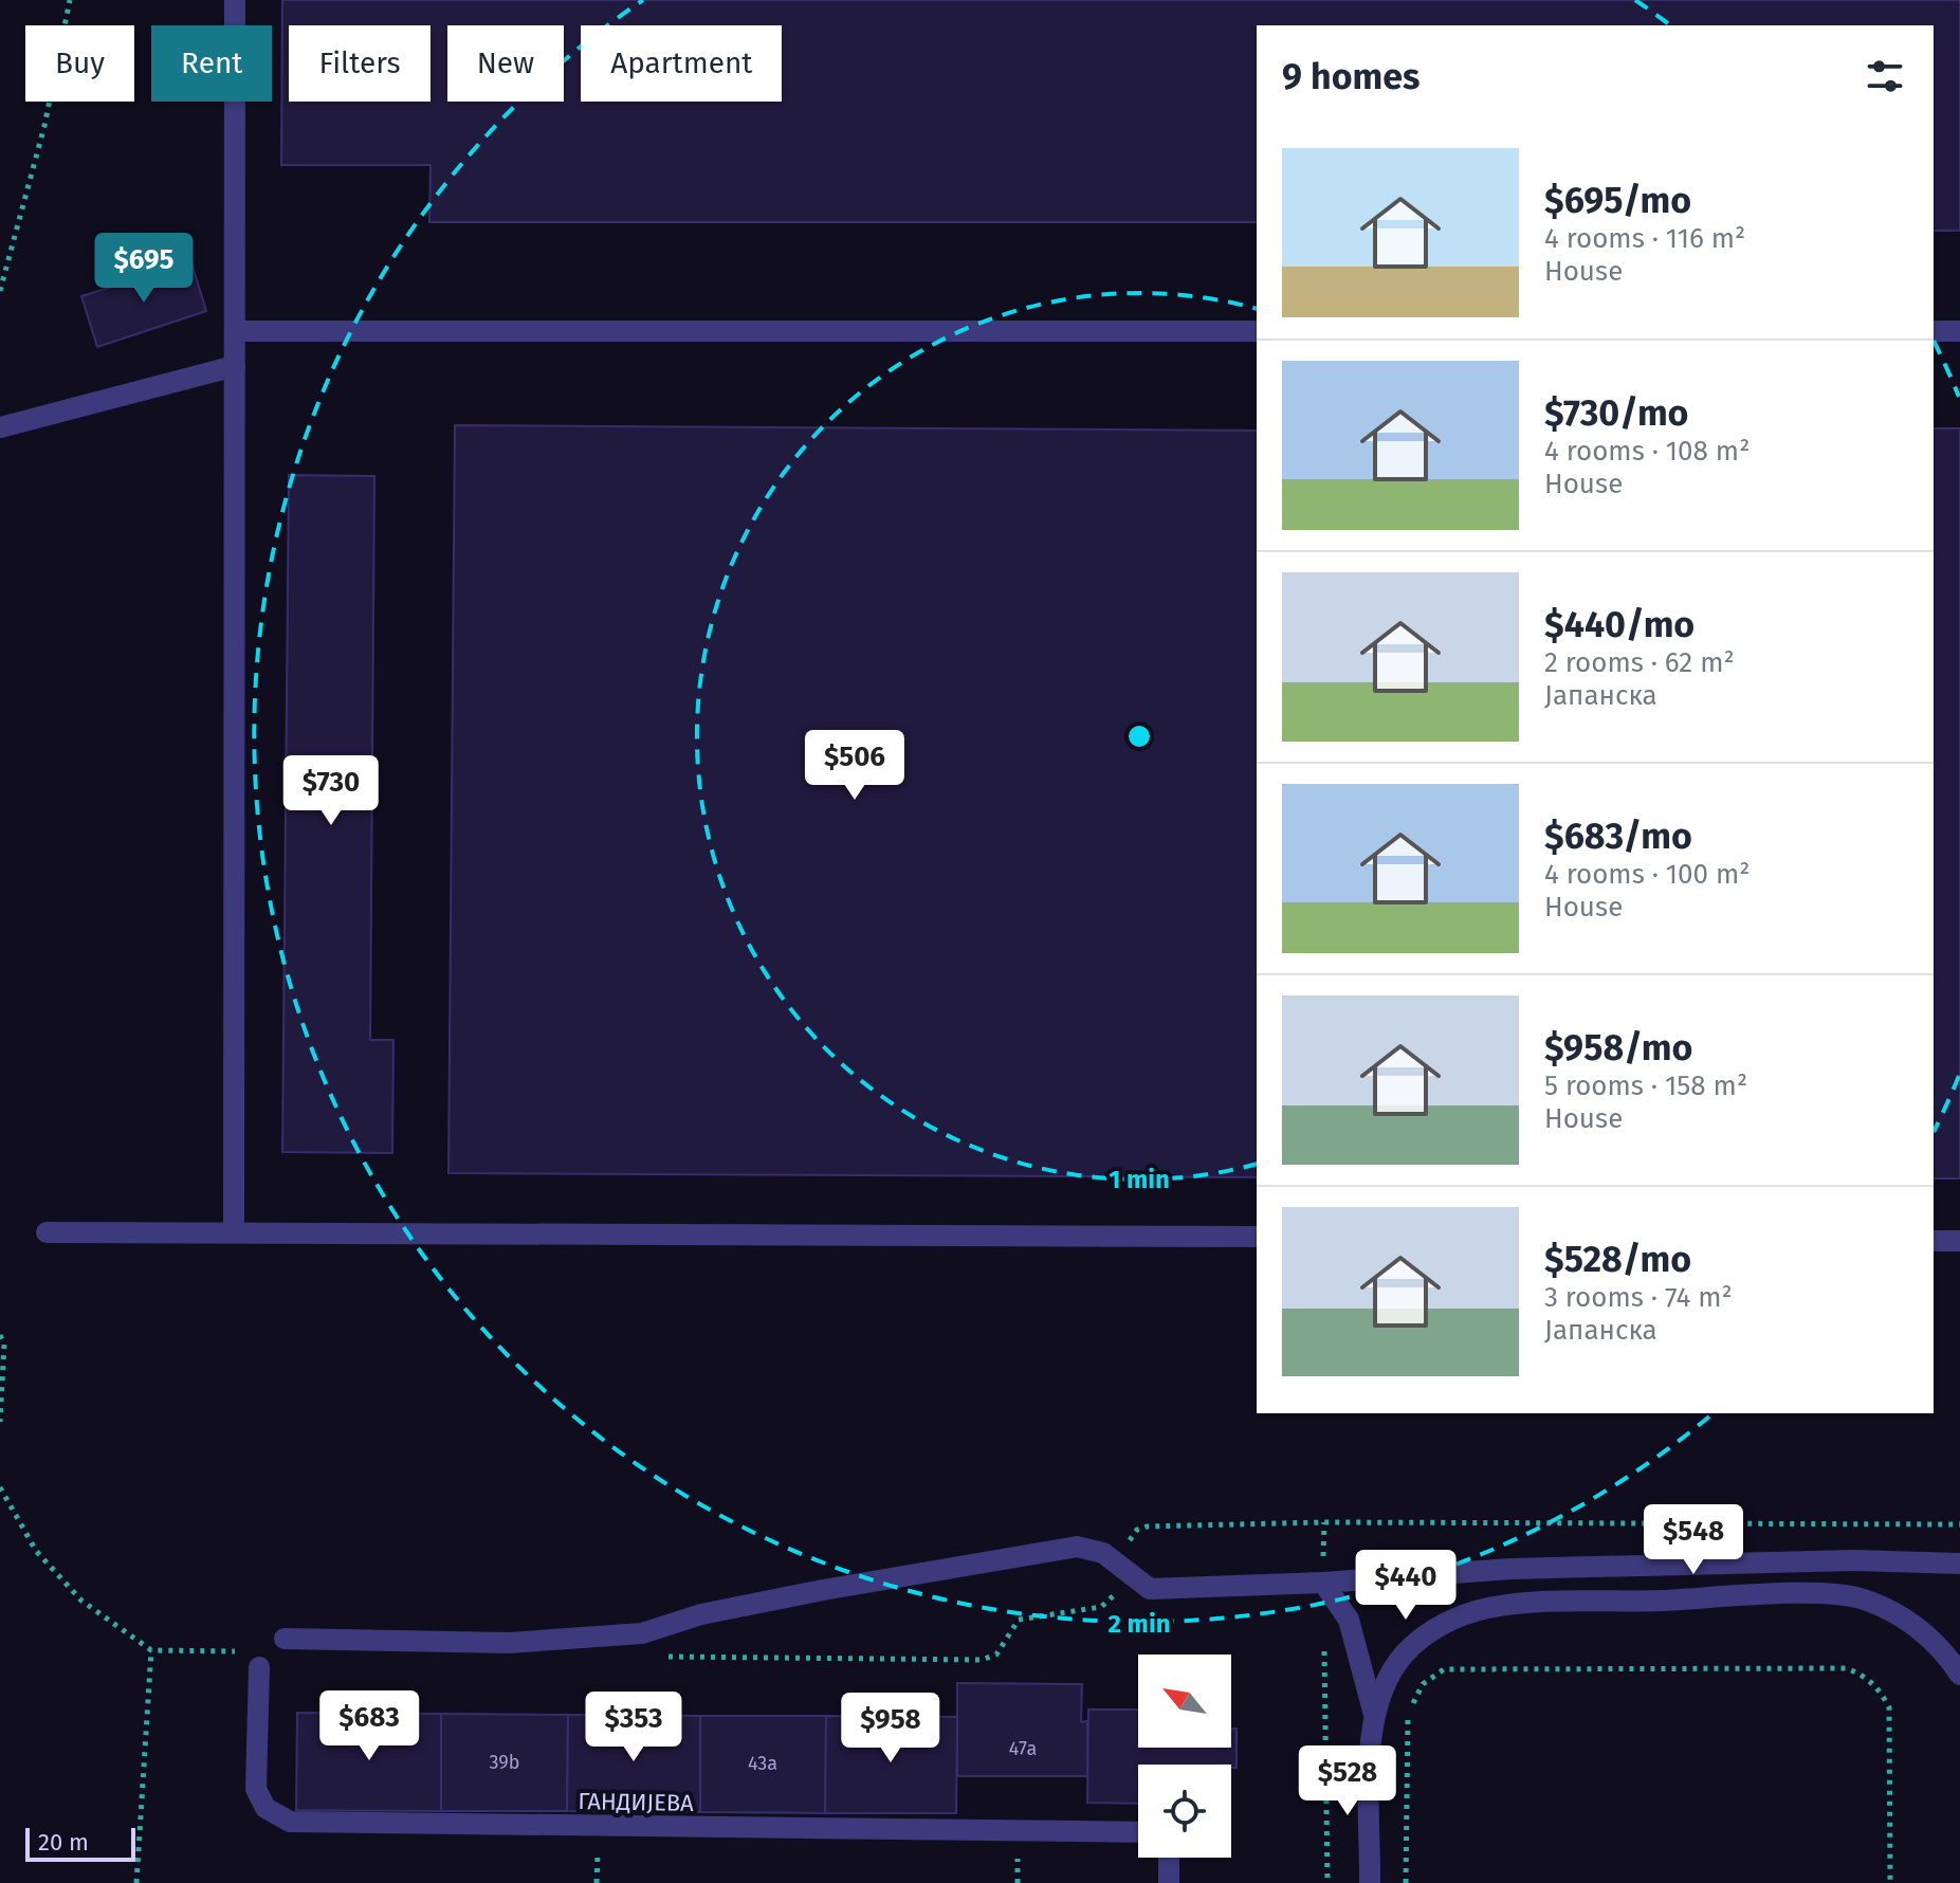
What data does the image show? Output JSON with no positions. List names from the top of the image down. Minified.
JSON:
{"streets":{"street":["ГАНДИЈЕВА"]},"house_numbers":["47a","39b","43a"],"scale_bar":"20 m","north":"top left","page":{"chip":["Buy","Rent","Filters","New","Apartment"],"heading":"9 homes","list":[{"name":"$695/mo","note":"4 rooms · 116 m² · House"},{"name":"$730/mo","note":"4 rooms · 108 m² · House"},{"name":"$440/mo","note":"2 rooms · 62 m² · Јапанска"},{"name":"$683/mo","note":"4 rooms · 100 m² · House"},{"name":"$958/mo","note":"5 rooms · 158 m² · House"},{"name":"$528/mo","note":"3 rooms · 74 m² · Јапанска"}],"price":["$695","$506","$730","$548","$440","$683","$353","$958","$528"],"scale":"20 m"},"rings":["1 min","2 min"]}
